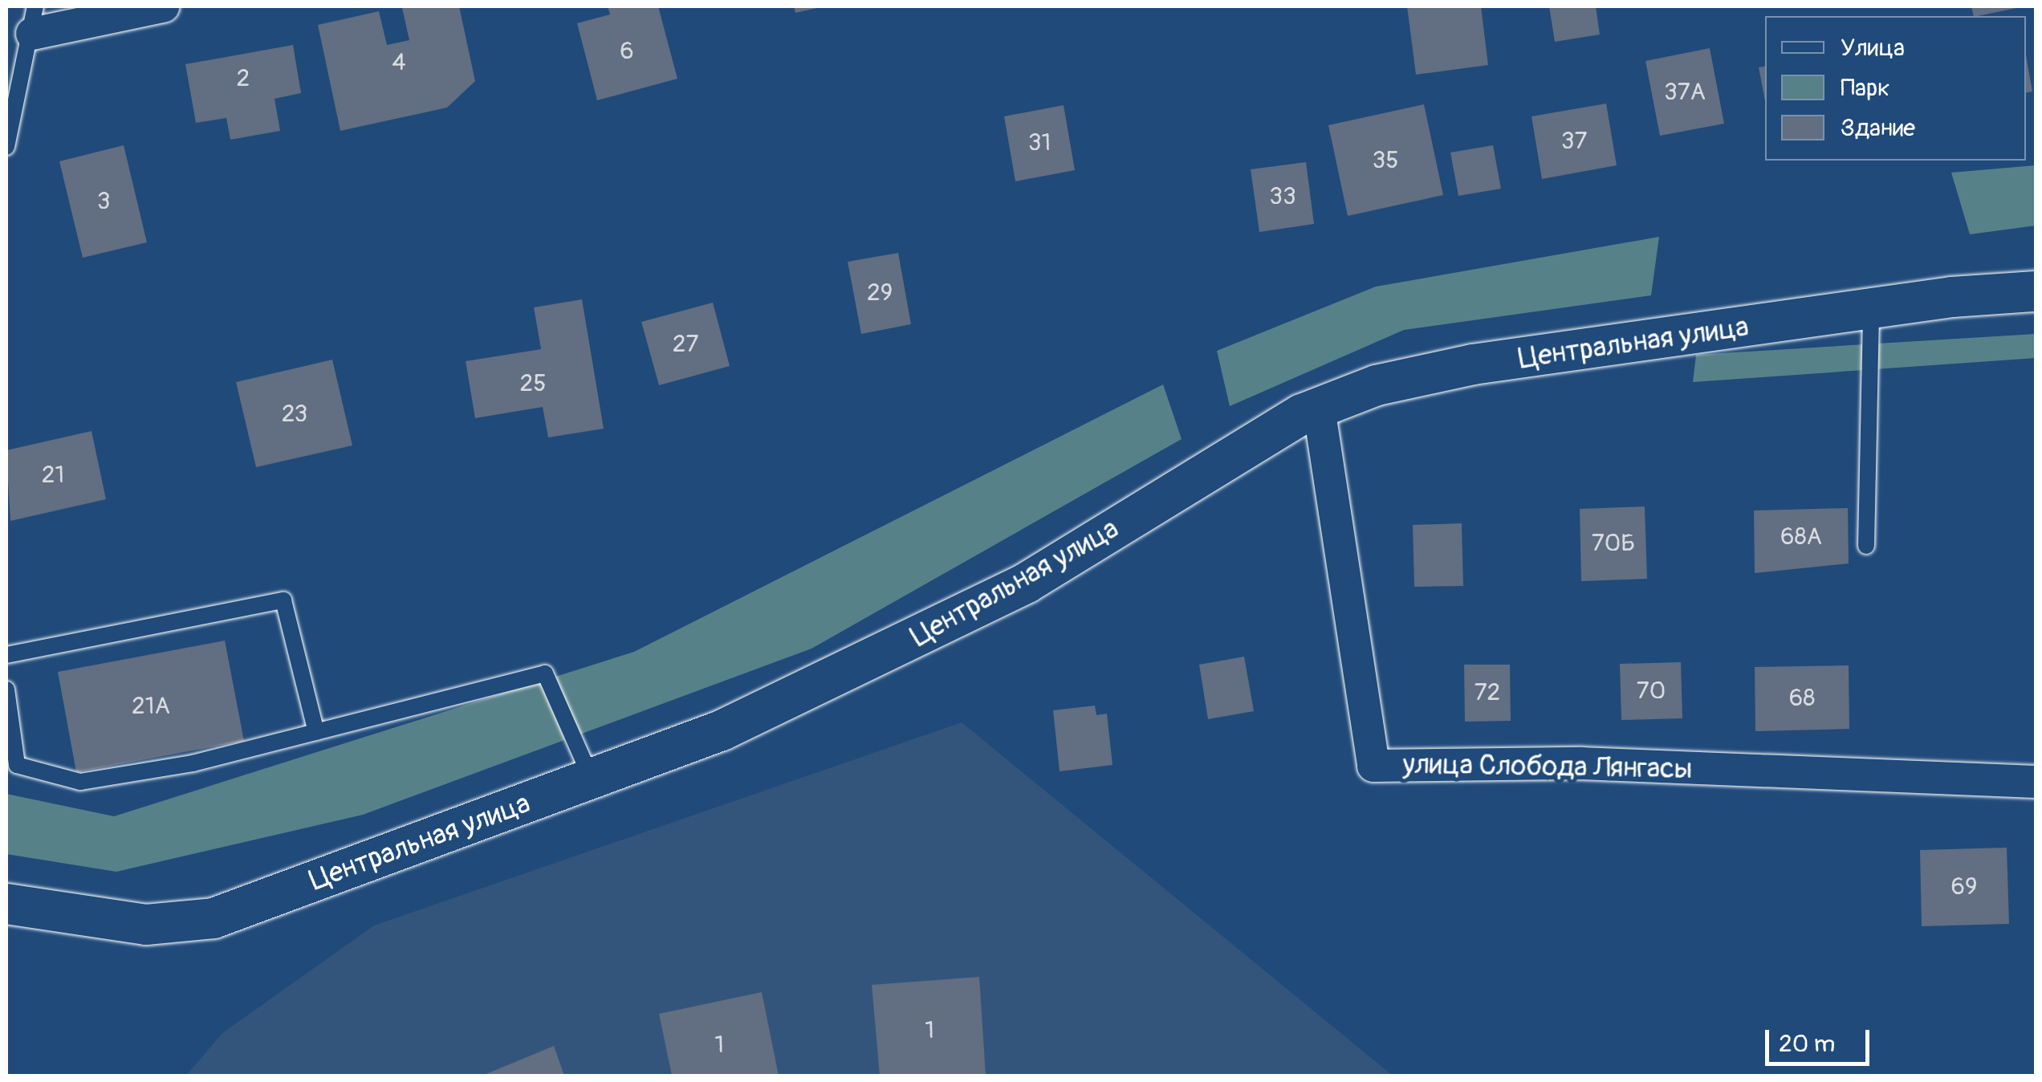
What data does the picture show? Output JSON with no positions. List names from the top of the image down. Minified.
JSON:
{"streets":{"street":["Центральная улица","улица Слобода Лянгасы"]},"crossings":[["Центральная улица","улица Слобода Лянгасы"]],"house_numbers":["6","4","2","37А","37","31","35","33","3","29","27","25","23","21","68А","70Б","70","72","68","21А","69","1","1"],"legend":["Улица","Парк","Здание"],"scale_bar":"20 m"}
